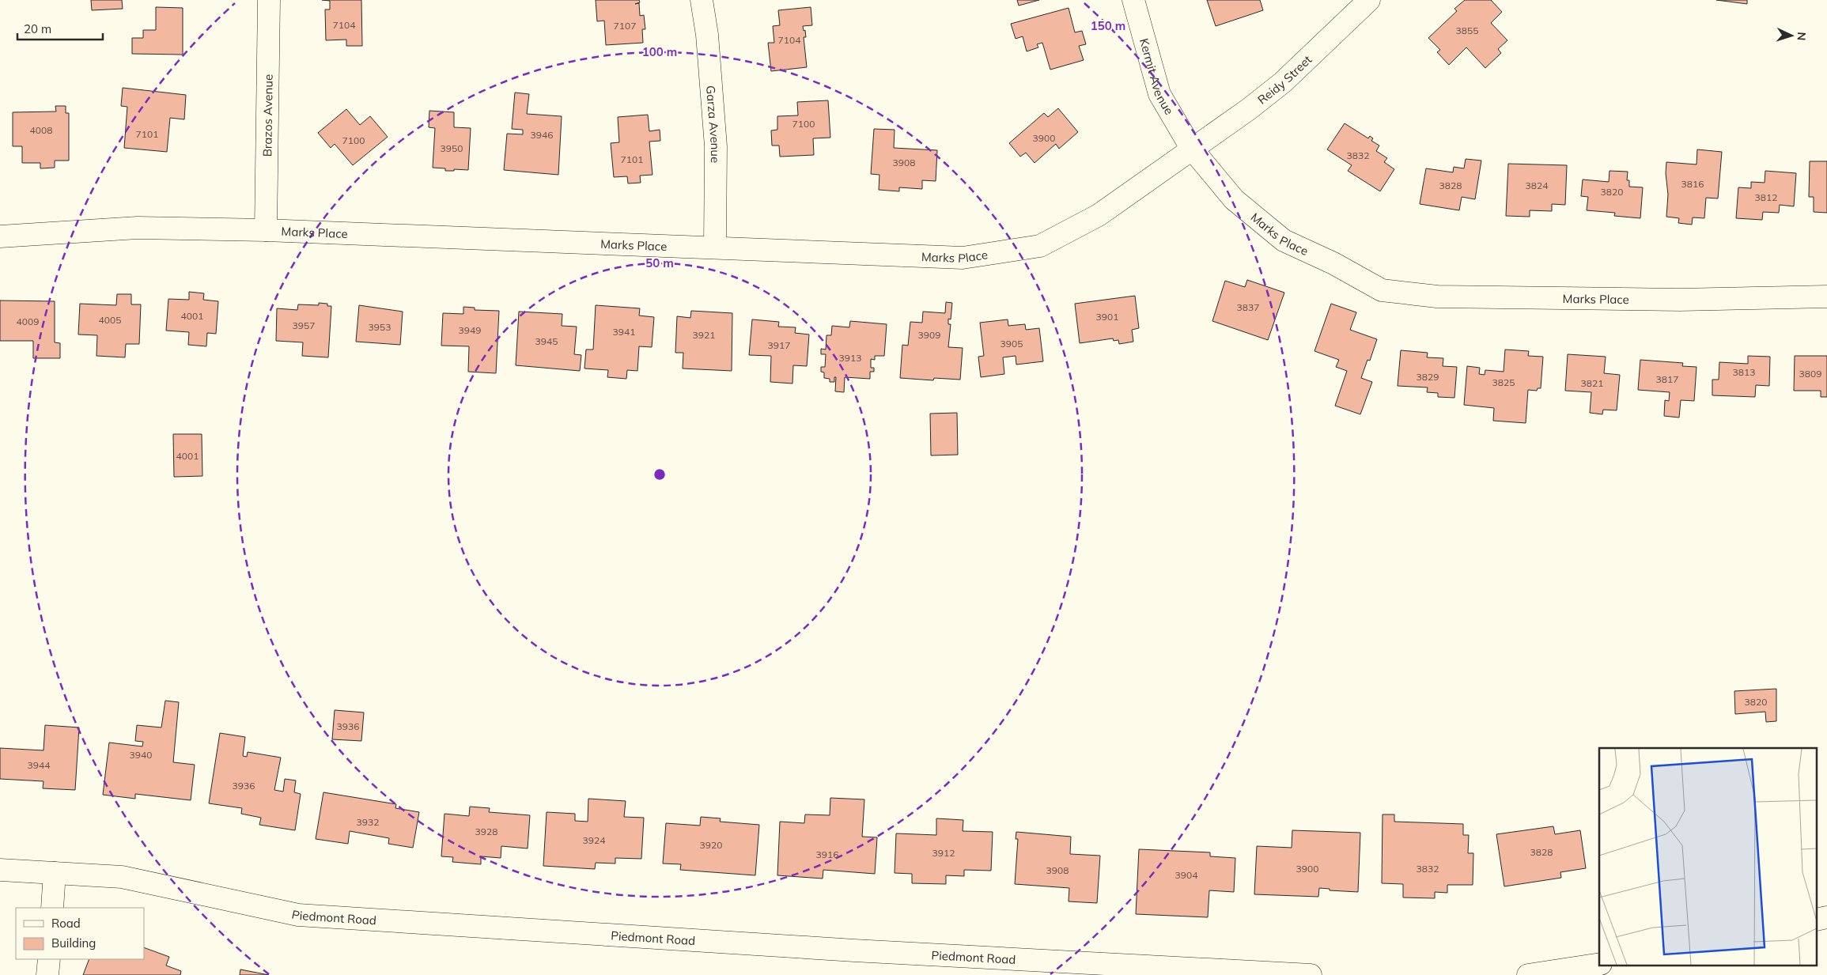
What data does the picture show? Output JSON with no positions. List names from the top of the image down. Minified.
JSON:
{"streets":{"street":["Kermit Avenue","Reidy Street","Brazos Avenue","Garza Avenue","Marks Place","Piedmont Road"]},"crossings":[["Kermit Avenue","Reidy Street"],["Kermit Avenue","Marks Place"],["Reidy Street","Marks Place"],["Brazos Avenue","Marks Place"],["Garza Avenue","Marks Place"]],"house_numbers":["7104","7107","3855","7104","7100","4008","7101","3946","3900","7100","3950","3832","7101","3908","3816","3828","3824","3820","3812","3837","4001","3901","4005","4009","3957","3953","3949","3941","3921","3909","3945","3905","3917","3913","3813","3809","3829","3817","3825","3821","4001","3820","3936","3940","3944","3936","3932","3928","3924","3920","3828","3912","3916","3900","3832","3908","3904"],"legend":["Road","Building"],"scale_bar":"20 m","north":"right","rings":["150 m","100 m","50 m"]}
